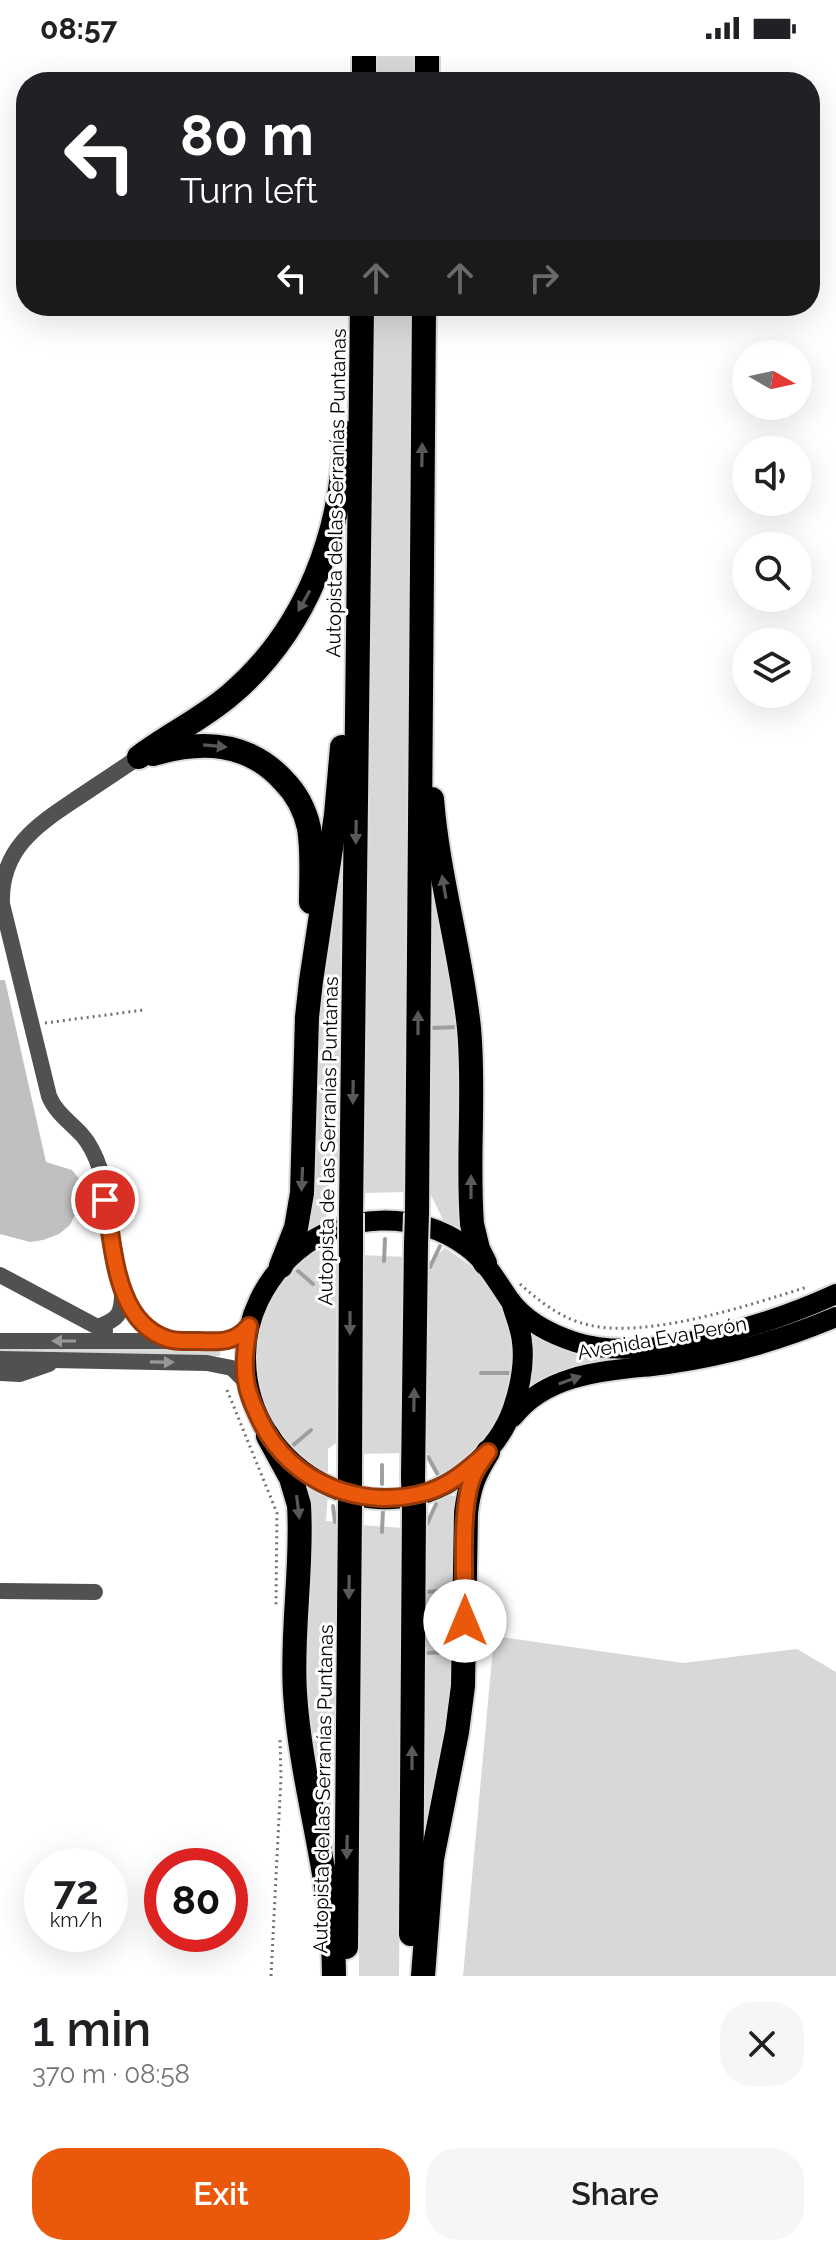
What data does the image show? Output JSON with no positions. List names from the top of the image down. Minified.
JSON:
{"streets":{"highway":["Autopista de las Serranías Puntanas"],"main road":["Avenida Eva Perón"]},"one_way":["Avenida Eva Perón"],"north":"right","page":{"status":"08:57","turn":["80 m","Turn left"],"speed":"72 km/h","limit":"80","heading":["1 min","370 m · 08:58"],"buttons":["Exit","Share"]}}
